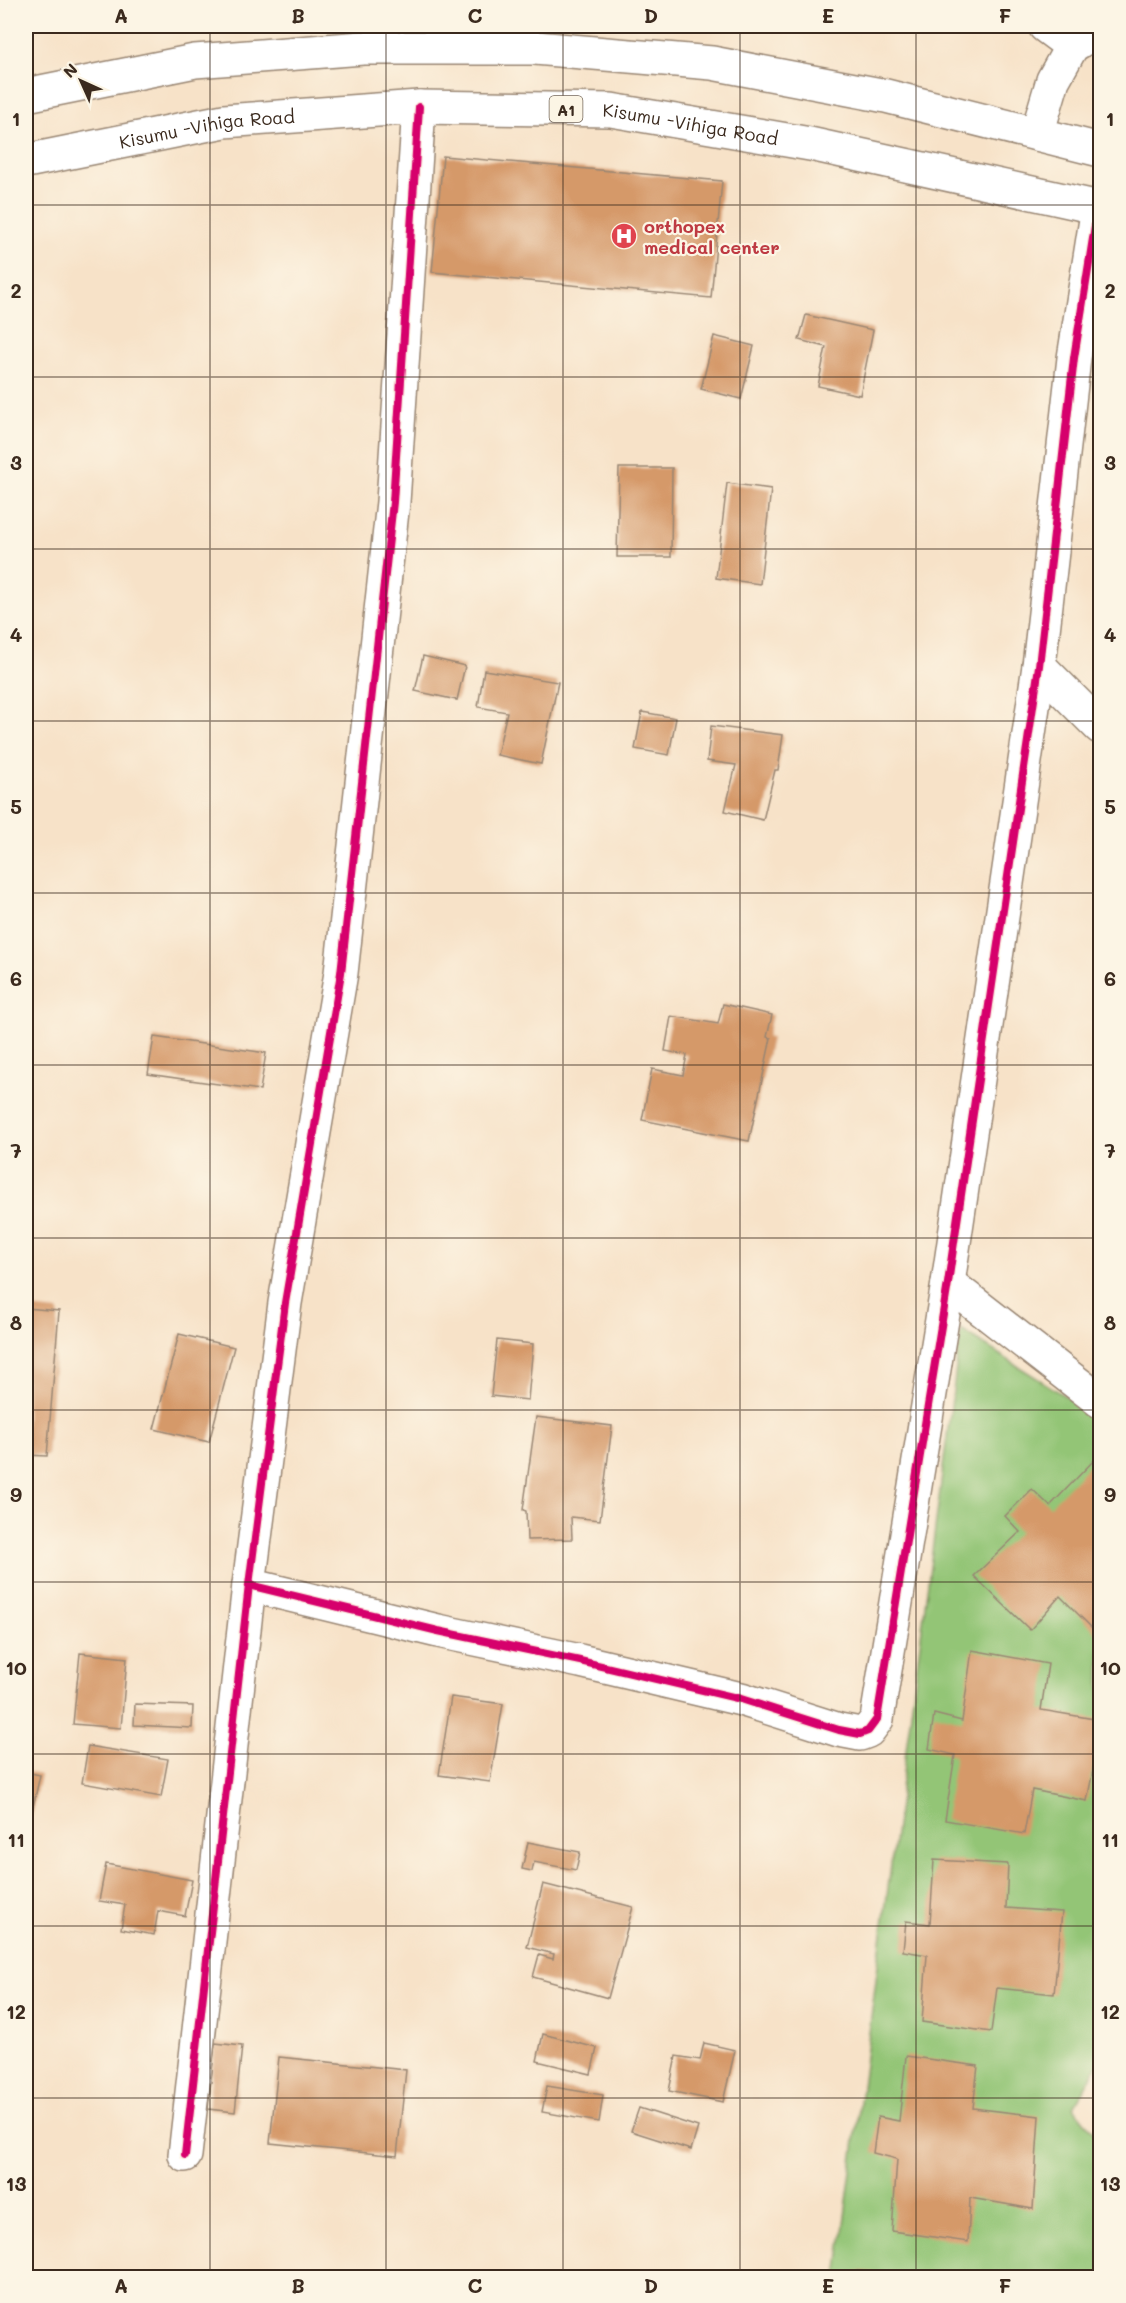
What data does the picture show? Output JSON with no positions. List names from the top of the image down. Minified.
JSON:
{"streets":{"main road":["A1","Kisumu -Vihiga Road"]},"places":{"hospital":["orthopex medical center"]},"north":"top left","grid":{"columns":["A","B","C","D","E","F"],"rows":["1","2","3","4","5","6","7","8","9","10","11","12","13"]}}
